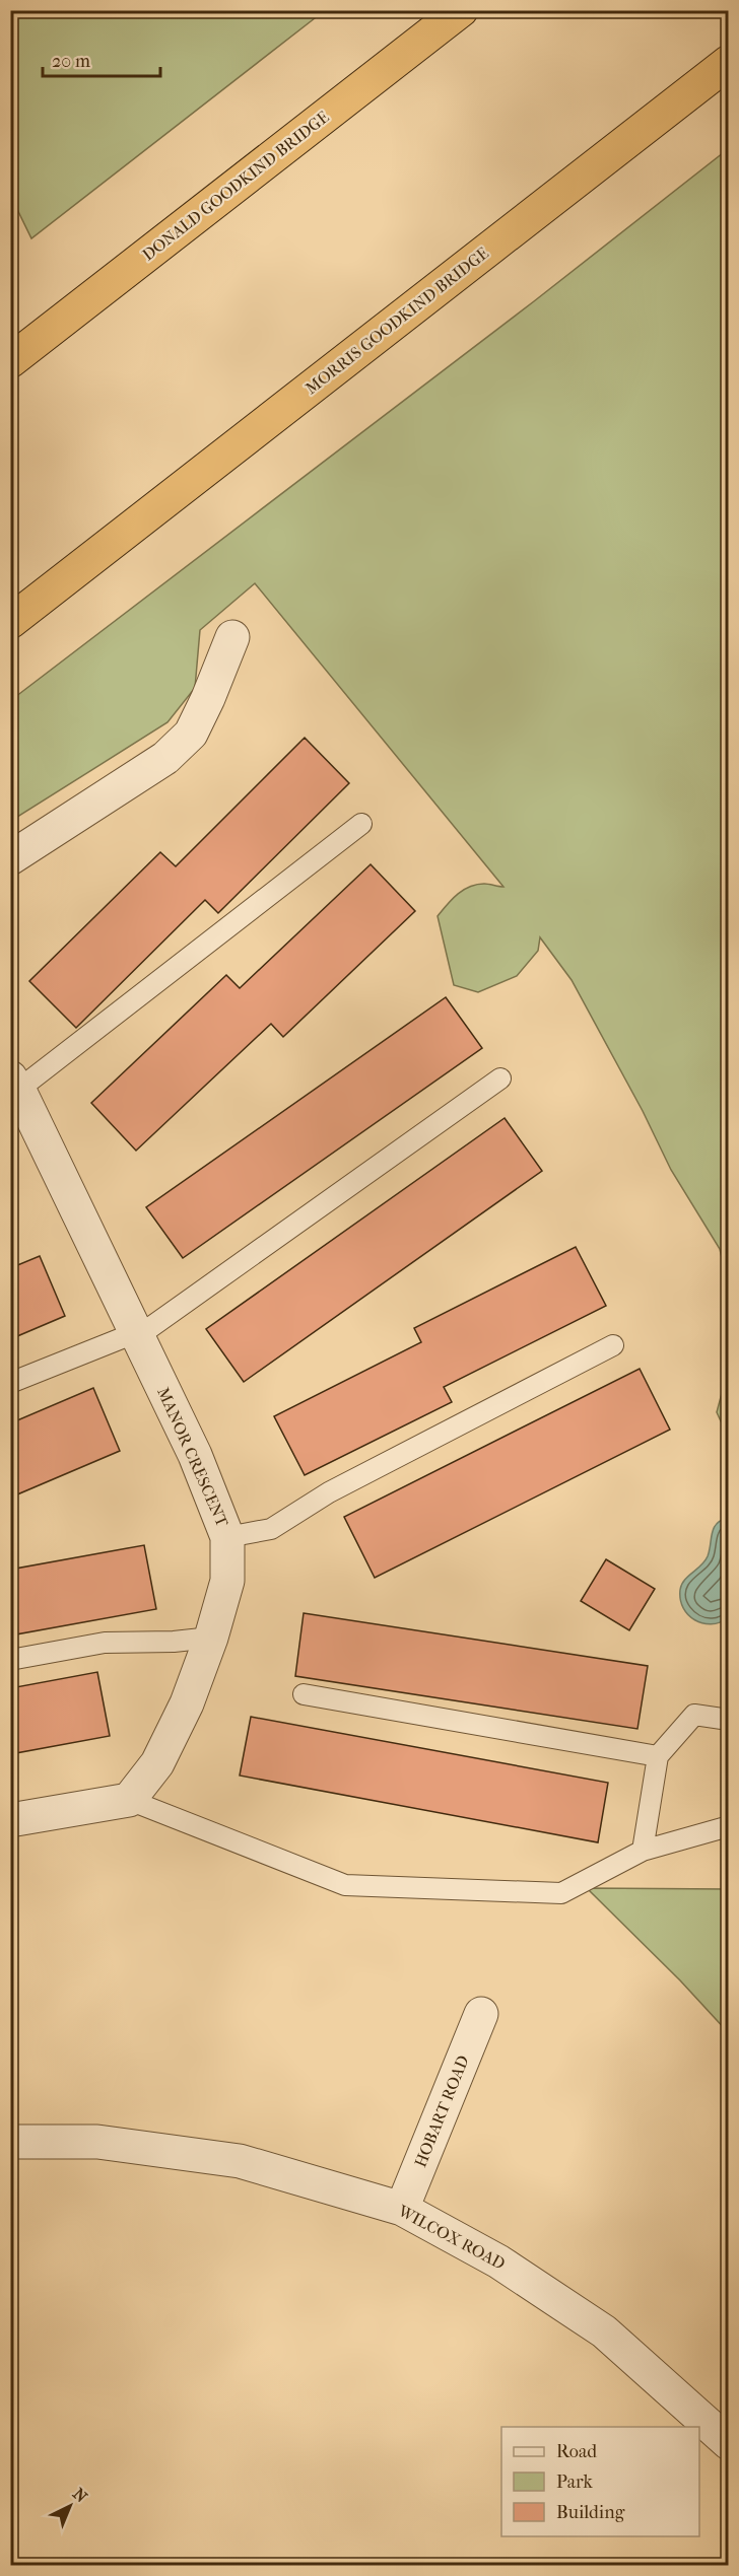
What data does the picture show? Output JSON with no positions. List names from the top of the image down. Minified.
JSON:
{"streets":{"highway":["DONALD GOODKIND BRIDGE","MORRIS GOODKIND BRIDGE"],"street":["MANOR CRESCENT","HOBART ROAD","WILCOX ROAD"]},"crossings":[["HOBART ROAD","WILCOX ROAD"]],"legend":["Road","Park","Building"],"scale_bar":"20 m","north":"top right"}
